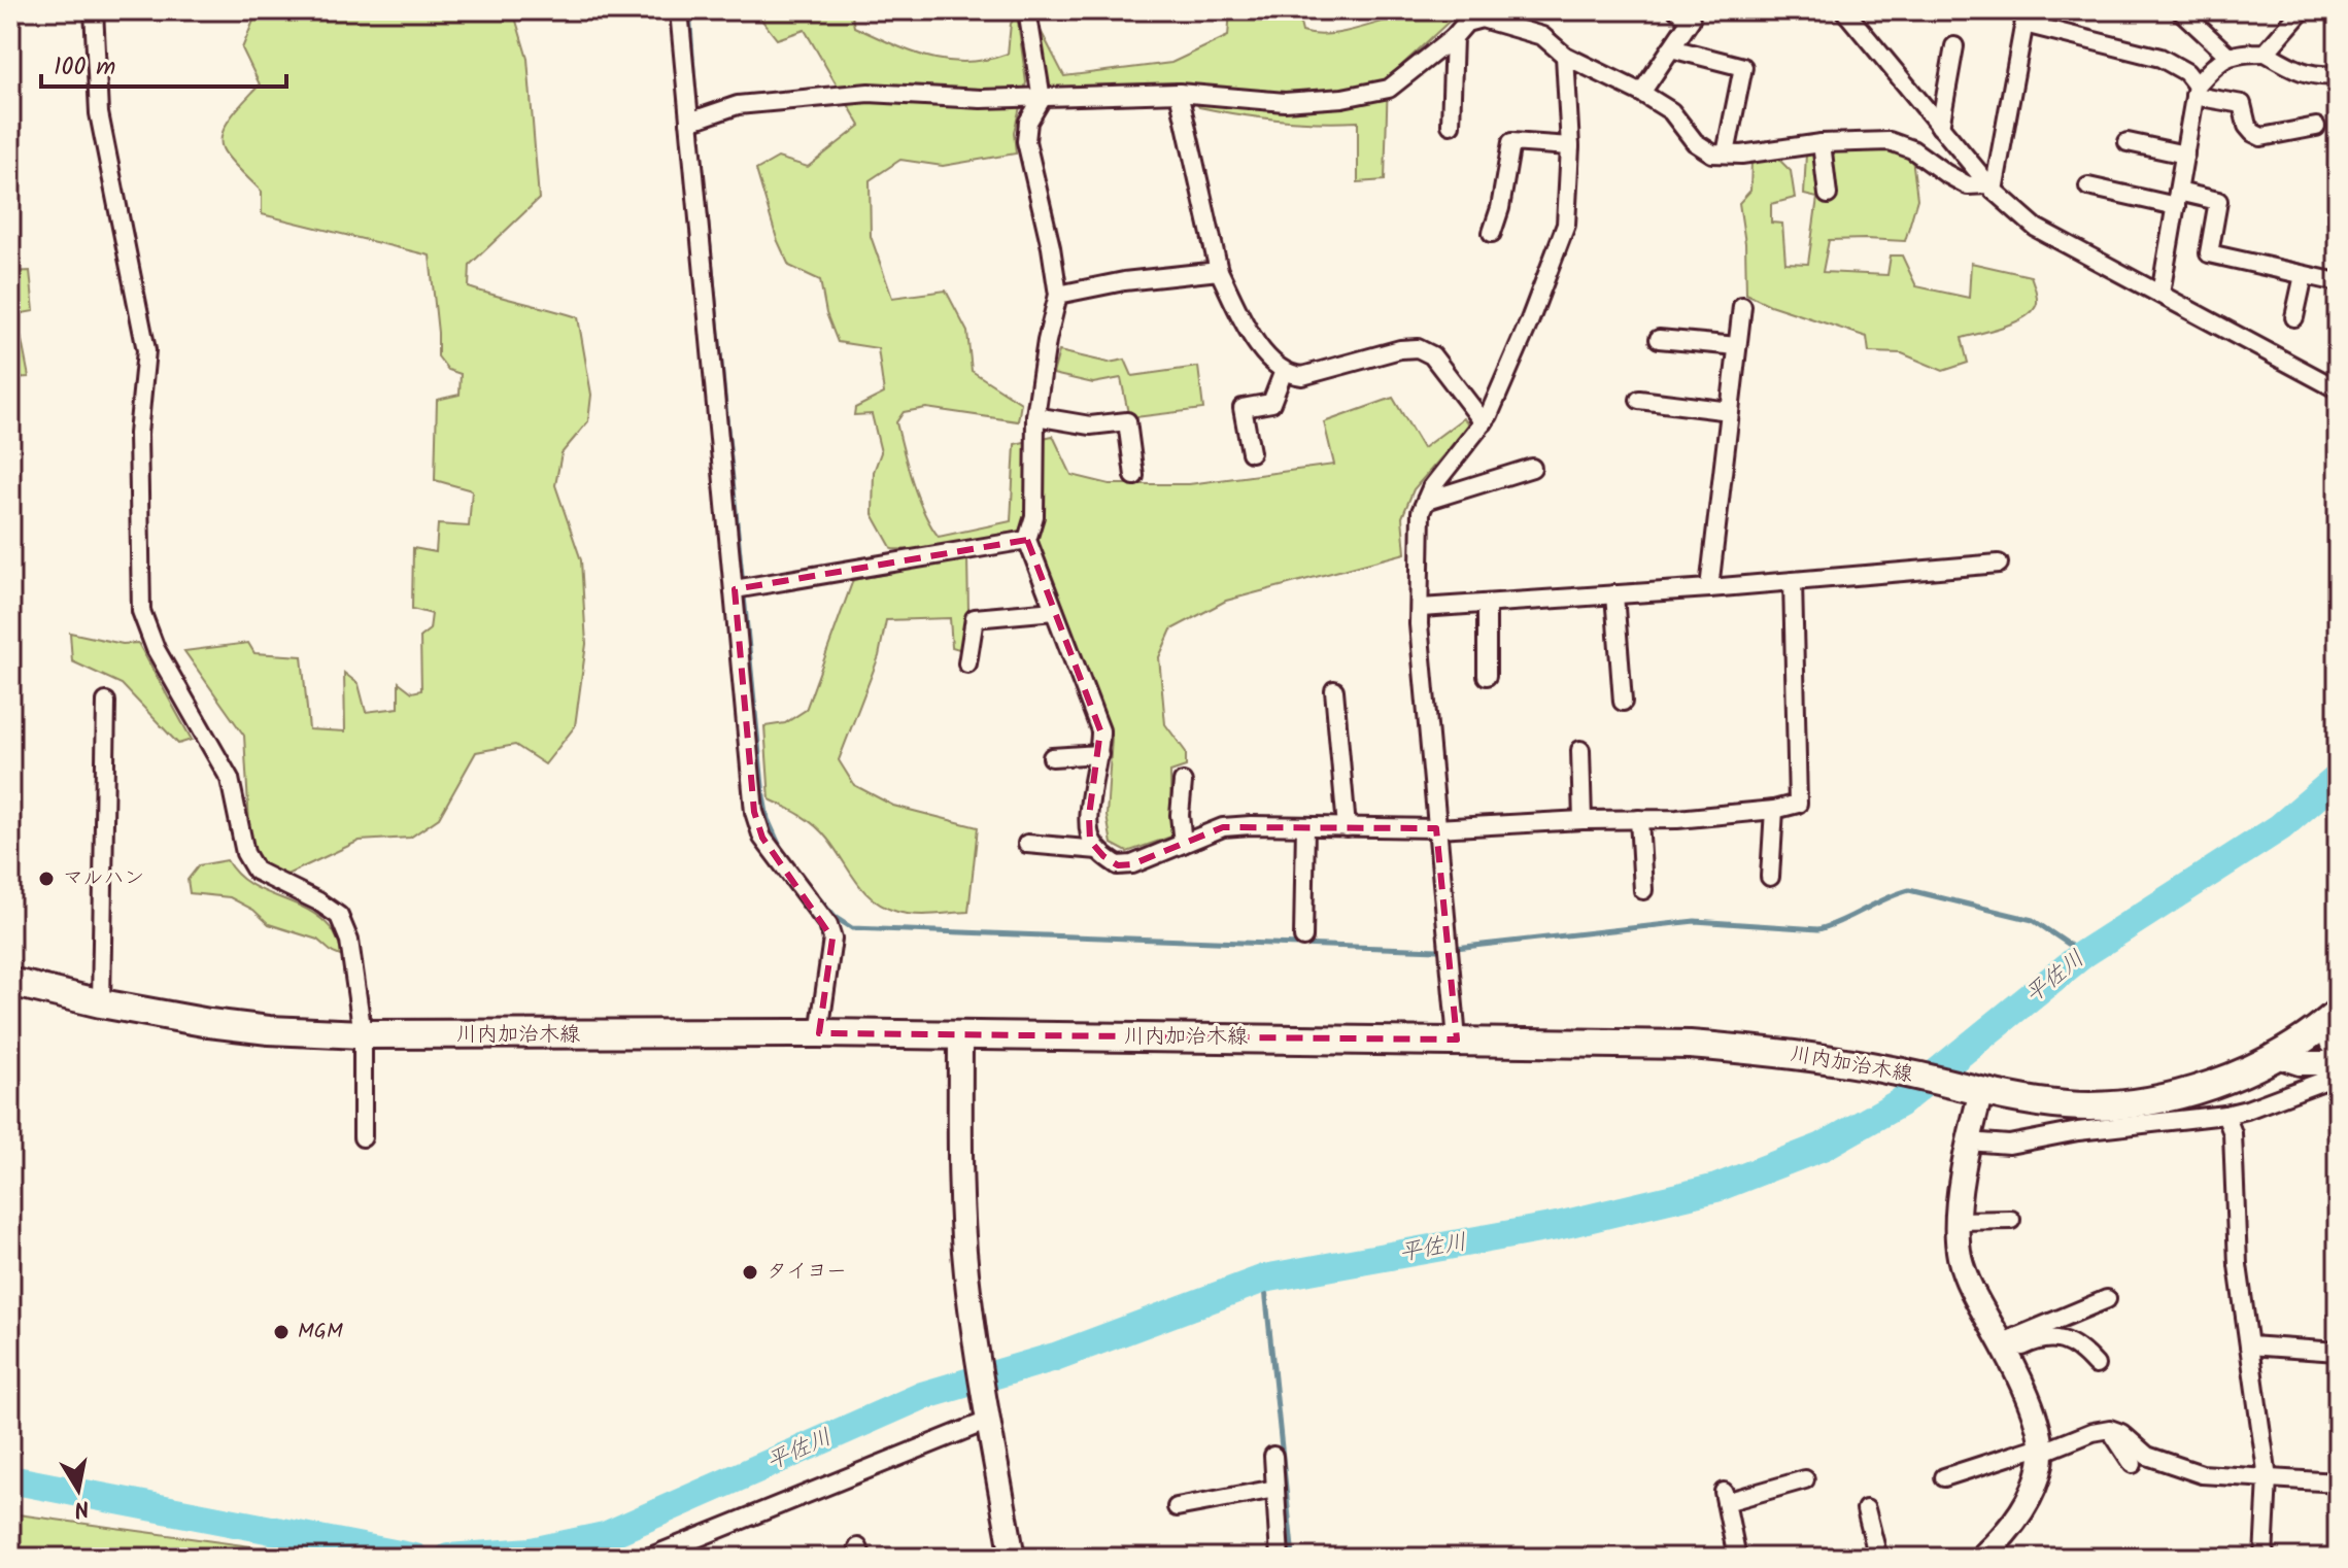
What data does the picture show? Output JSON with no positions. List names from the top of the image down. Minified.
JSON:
{"streets":{"main road":["川内加治木線"]},"water":["平佐川"],"places":["マルハン","タイヨー","MGM"],"scale_bar":"100 m","north":"bottom"}
